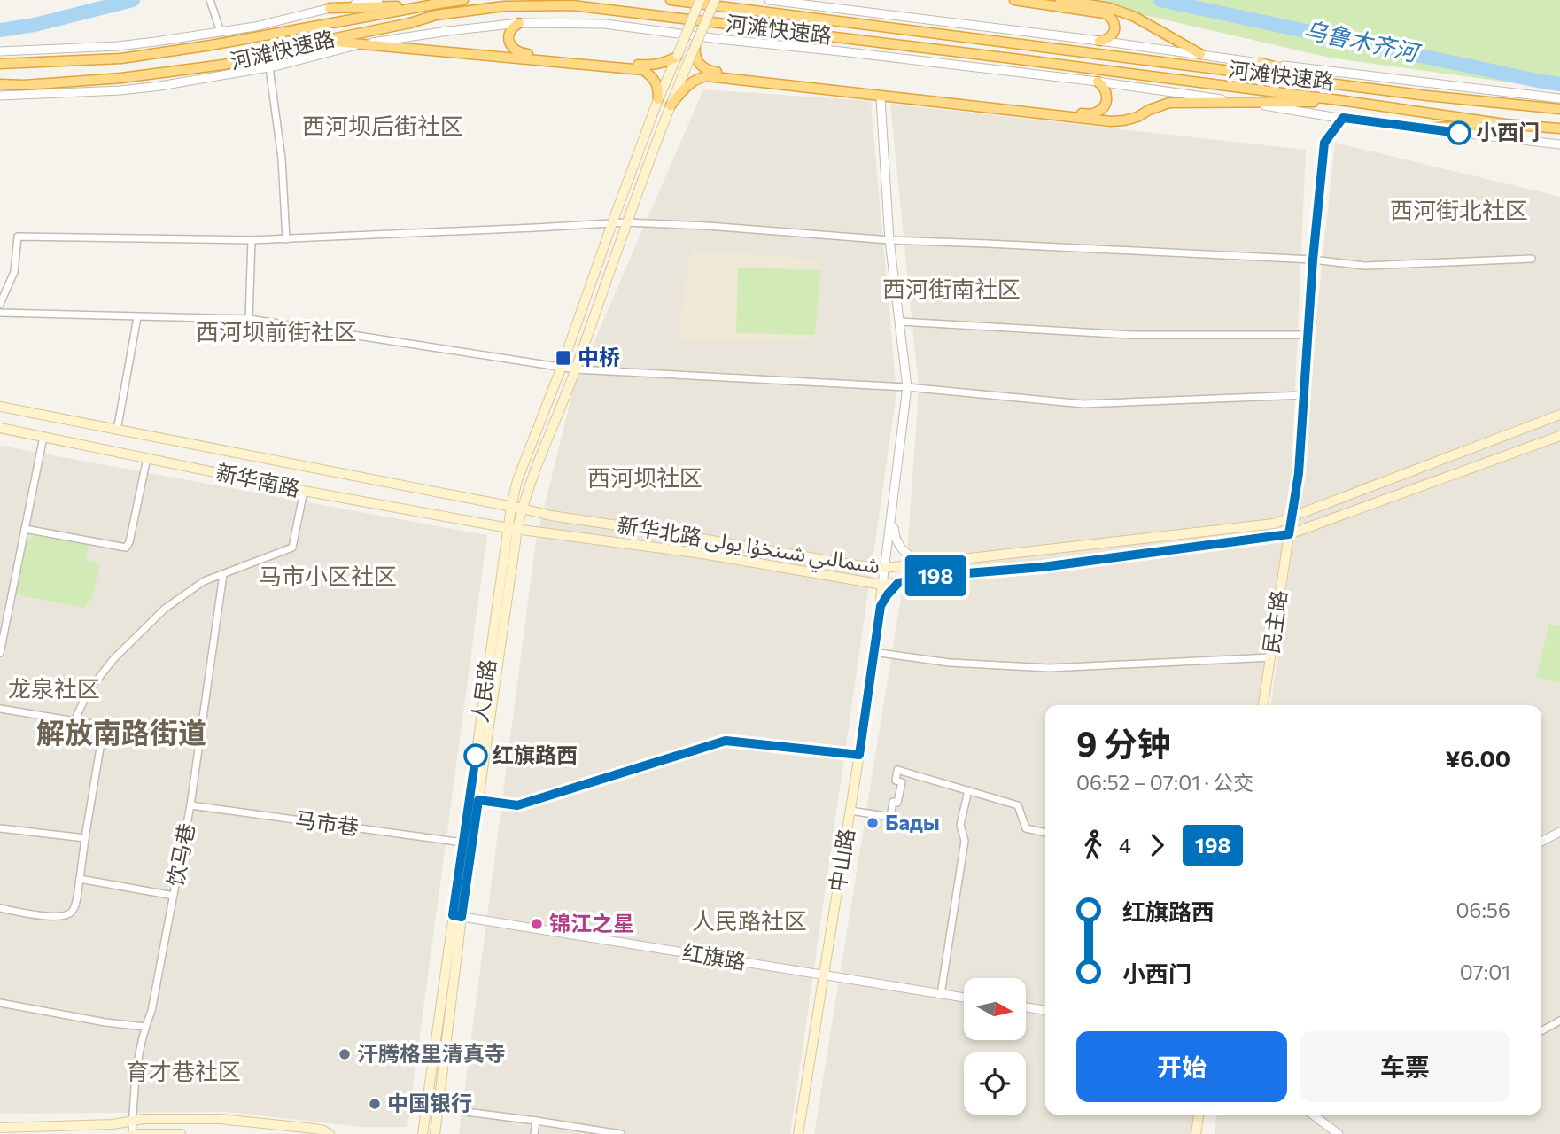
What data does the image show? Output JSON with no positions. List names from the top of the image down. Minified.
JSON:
{"streets":{"highway":["河滩快速路"],"main road":["新华南路","新华北路 شىمالىي شىنخۇا يولى","民主路","人民路","中山路"],"street":["马市巷","饮马巷","红旗路"]},"crossings":[["新华南路","新华北路 شىمالىي شىنخۇا يولى"],["新华南路","人民路"],["新华北路 شىمالىي شىنخۇا يولى","民主路"],["新华北路 شىمالىي شىنخۇا يولى","人民路"],["新华北路 شىمالىي شىنخۇا يولى","中山路"],["人民路","马市巷"],["人民路","红旗路"],["马市巷","饮马巷"],["中山路","红旗路"]],"districts":["西河坝后街社区","西河街北社区","西河街南社区","西河坝前街社区","西河坝社区","马市小区社区","龙泉社区","解放南路街道","人民路社区","育才巷社区"],"water":["乌鲁木齐河"],"places":{"other":["小西门","红旗路西","Бады","锦江之星","汗腾格里清真寺","中国银行"],"transit":["中桥"]},"lines":["bus line 198"],"north":"right","page":{"on_map":"198","heading":["9 分钟","06:52 – 07:01 · 公交","¥6.00"],"legs":["4","198"],"list":[{"name":"红旗路西","value":"06:56"},{"name":"小西门","value":"07:01"}],"buttons":["开始","车票"]}}
